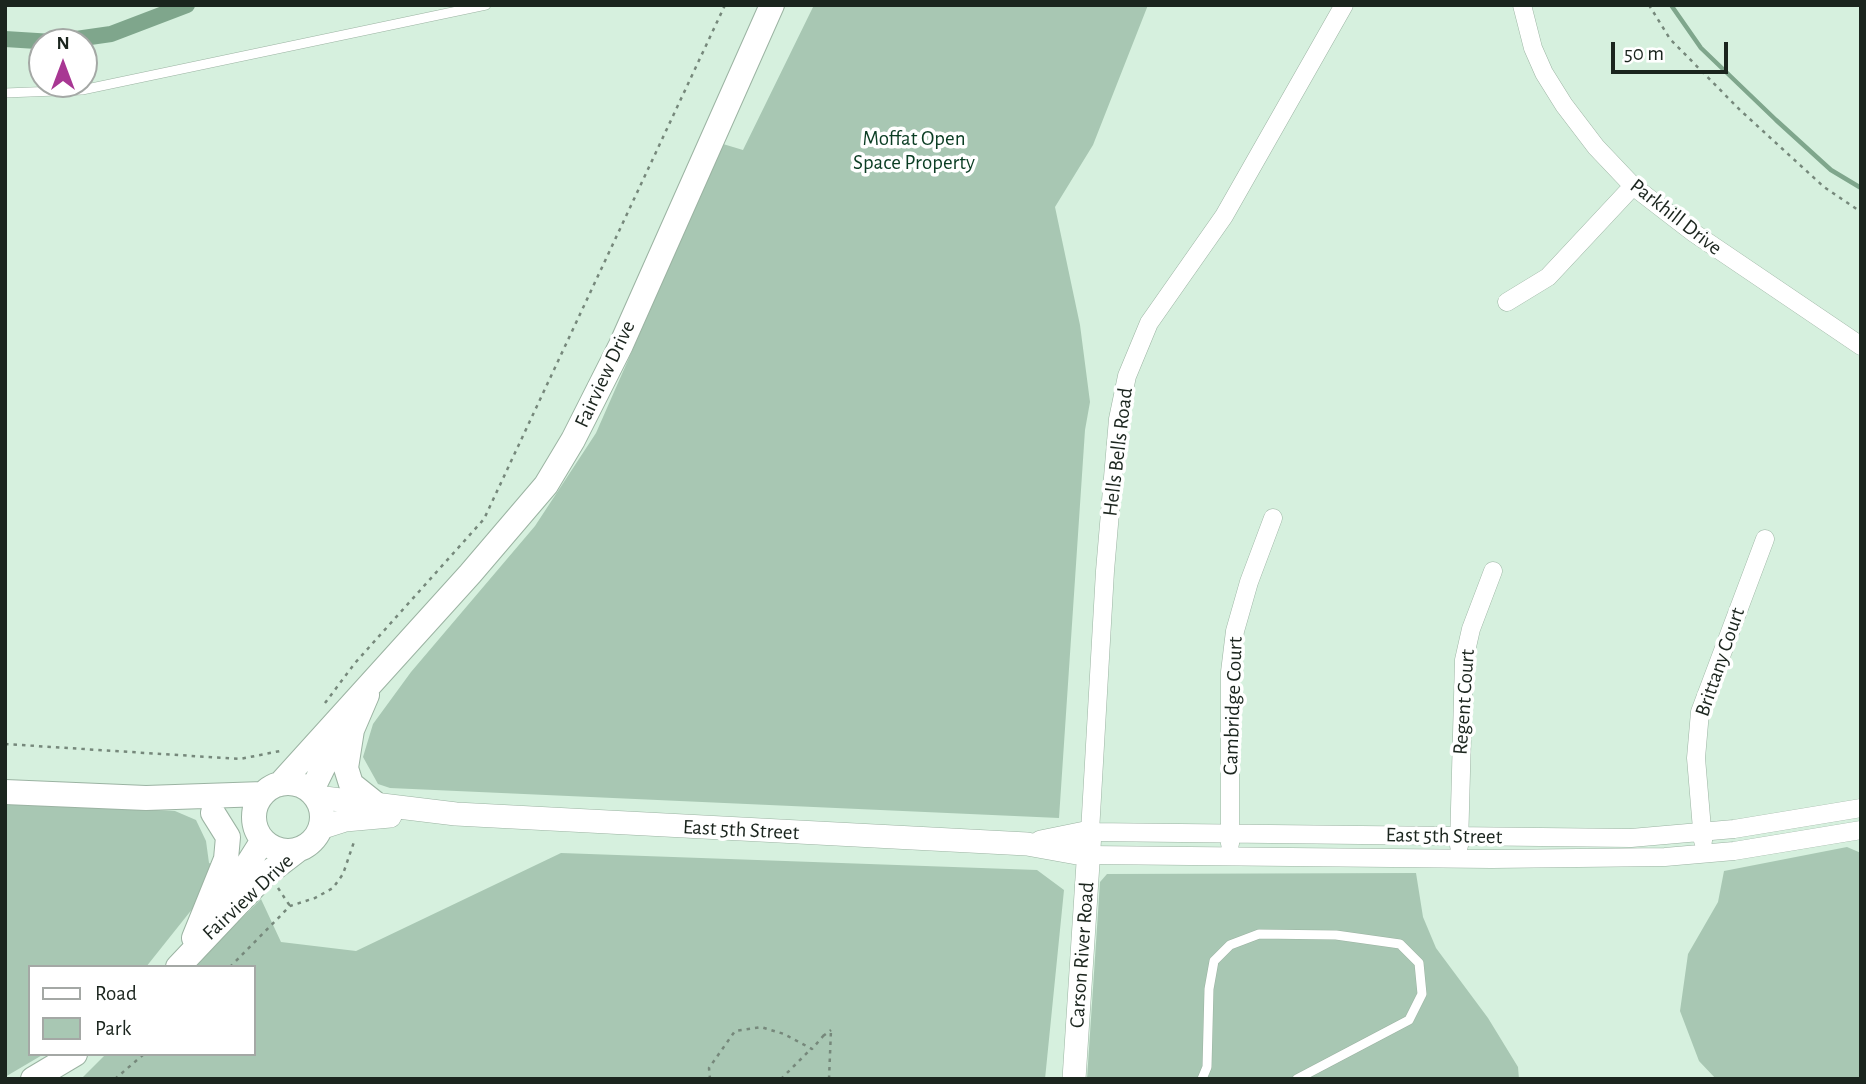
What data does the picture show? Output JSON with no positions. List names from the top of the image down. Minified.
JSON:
{"streets":{"main road":["Fairview Drive"],"street":["Parkhill Drive","Hells Bells Road","Brittany Court","Regent Court","Cambridge Court","East 5th Street","Carson River Road"]},"crossings":[["Fairview Drive","East 5th Street"],["Hells Bells Road","East 5th Street"],["Hells Bells Road","Carson River Road"],["Brittany Court","East 5th Street"],["Regent Court","East 5th Street"],["Cambridge Court","East 5th Street"],["East 5th Street","Carson River Road"]],"parks":["Moffat Open Space Property"],"legend":["Road","Park"],"scale_bar":"50 m","north":"top"}
